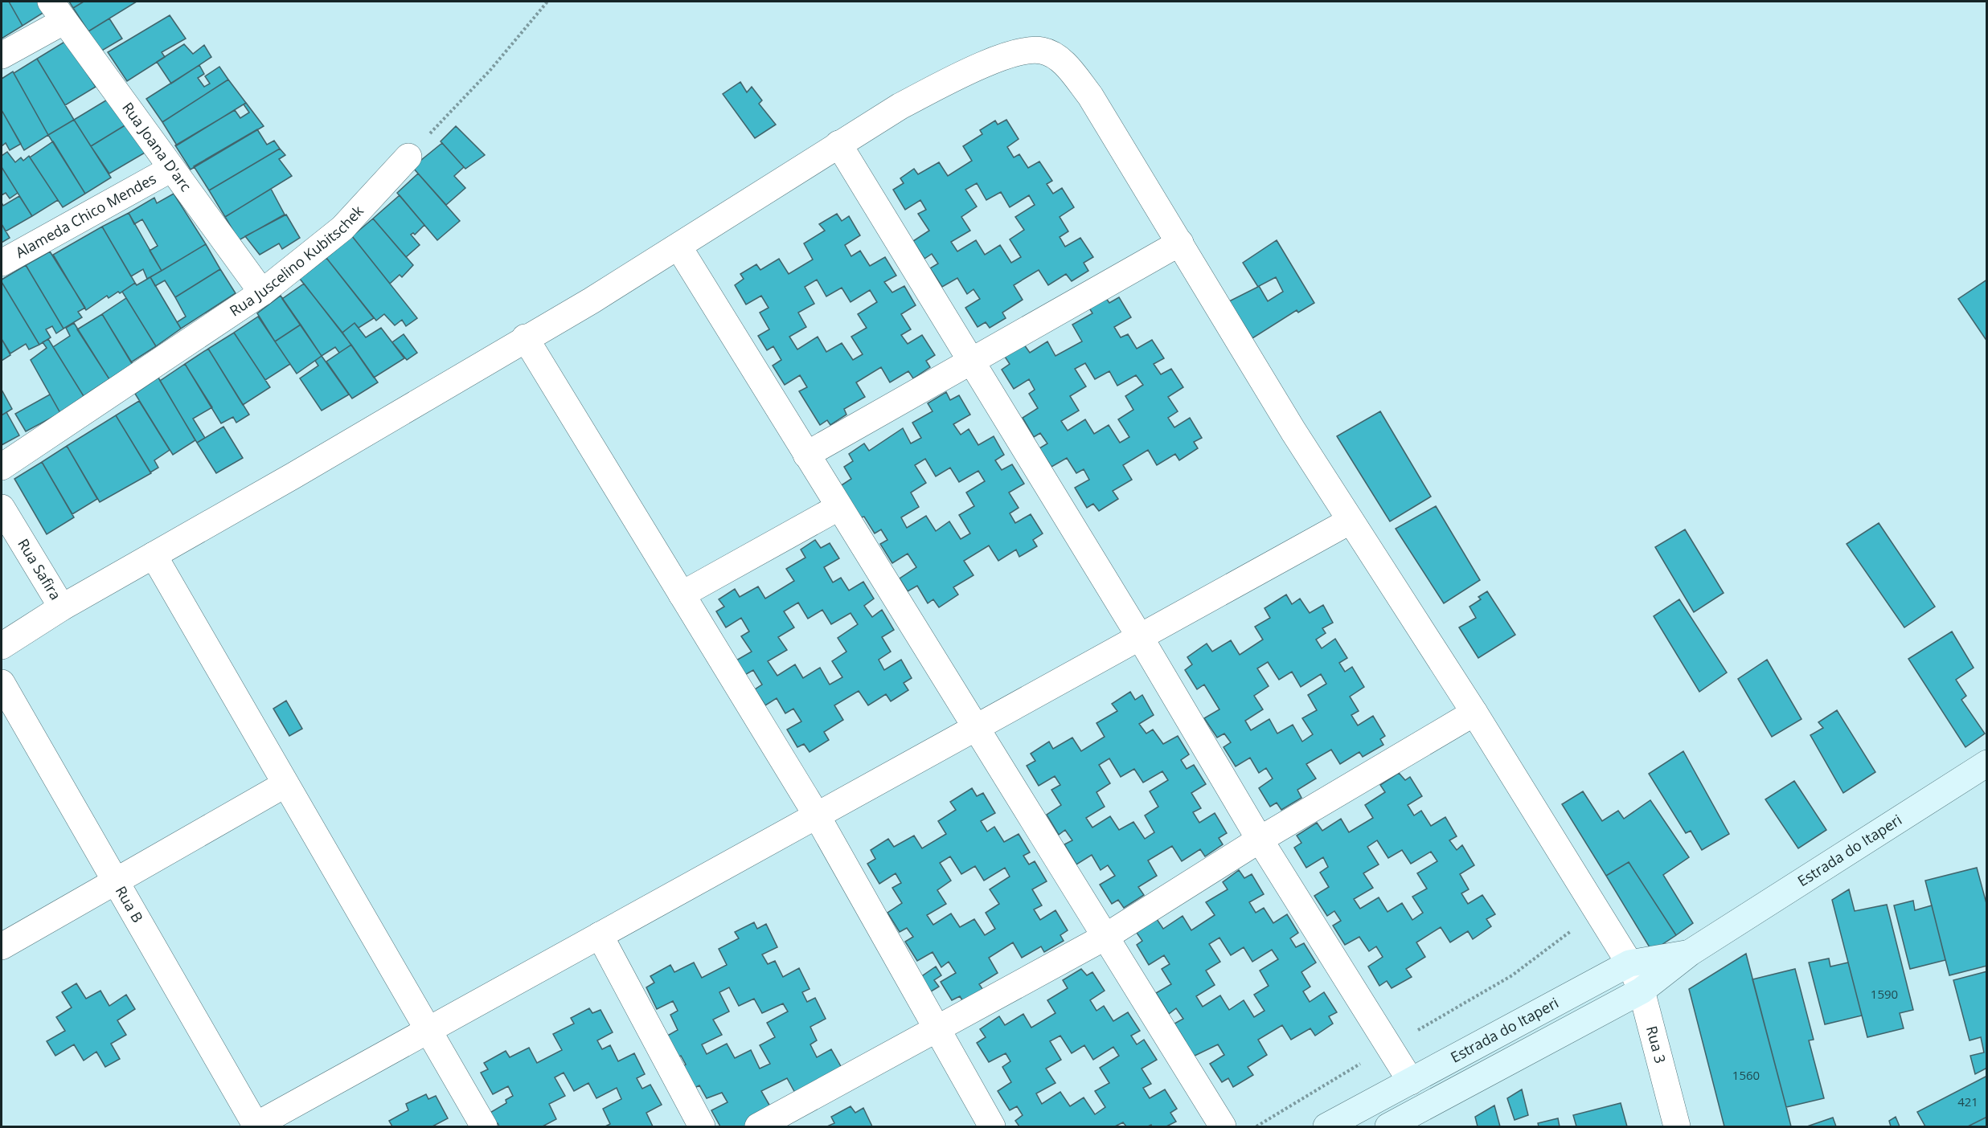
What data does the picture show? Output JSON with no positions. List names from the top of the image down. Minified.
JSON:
{"streets":{"street":["Rua Joana D'arc","Alameda Chico Mendes","Rua Juscelino Kubitschek","Rua Safira","Estrada do Itaperi","Rua B","Rua 3"]},"crossings":[["Rua Joana D'arc","Alameda Chico Mendes"],["Rua Joana D'arc","Rua Juscelino Kubitschek"],["Rua Safira","Rua 3"],["Estrada do Itaperi","Rua 3"]],"house_numbers":["1590","1560","421"]}
